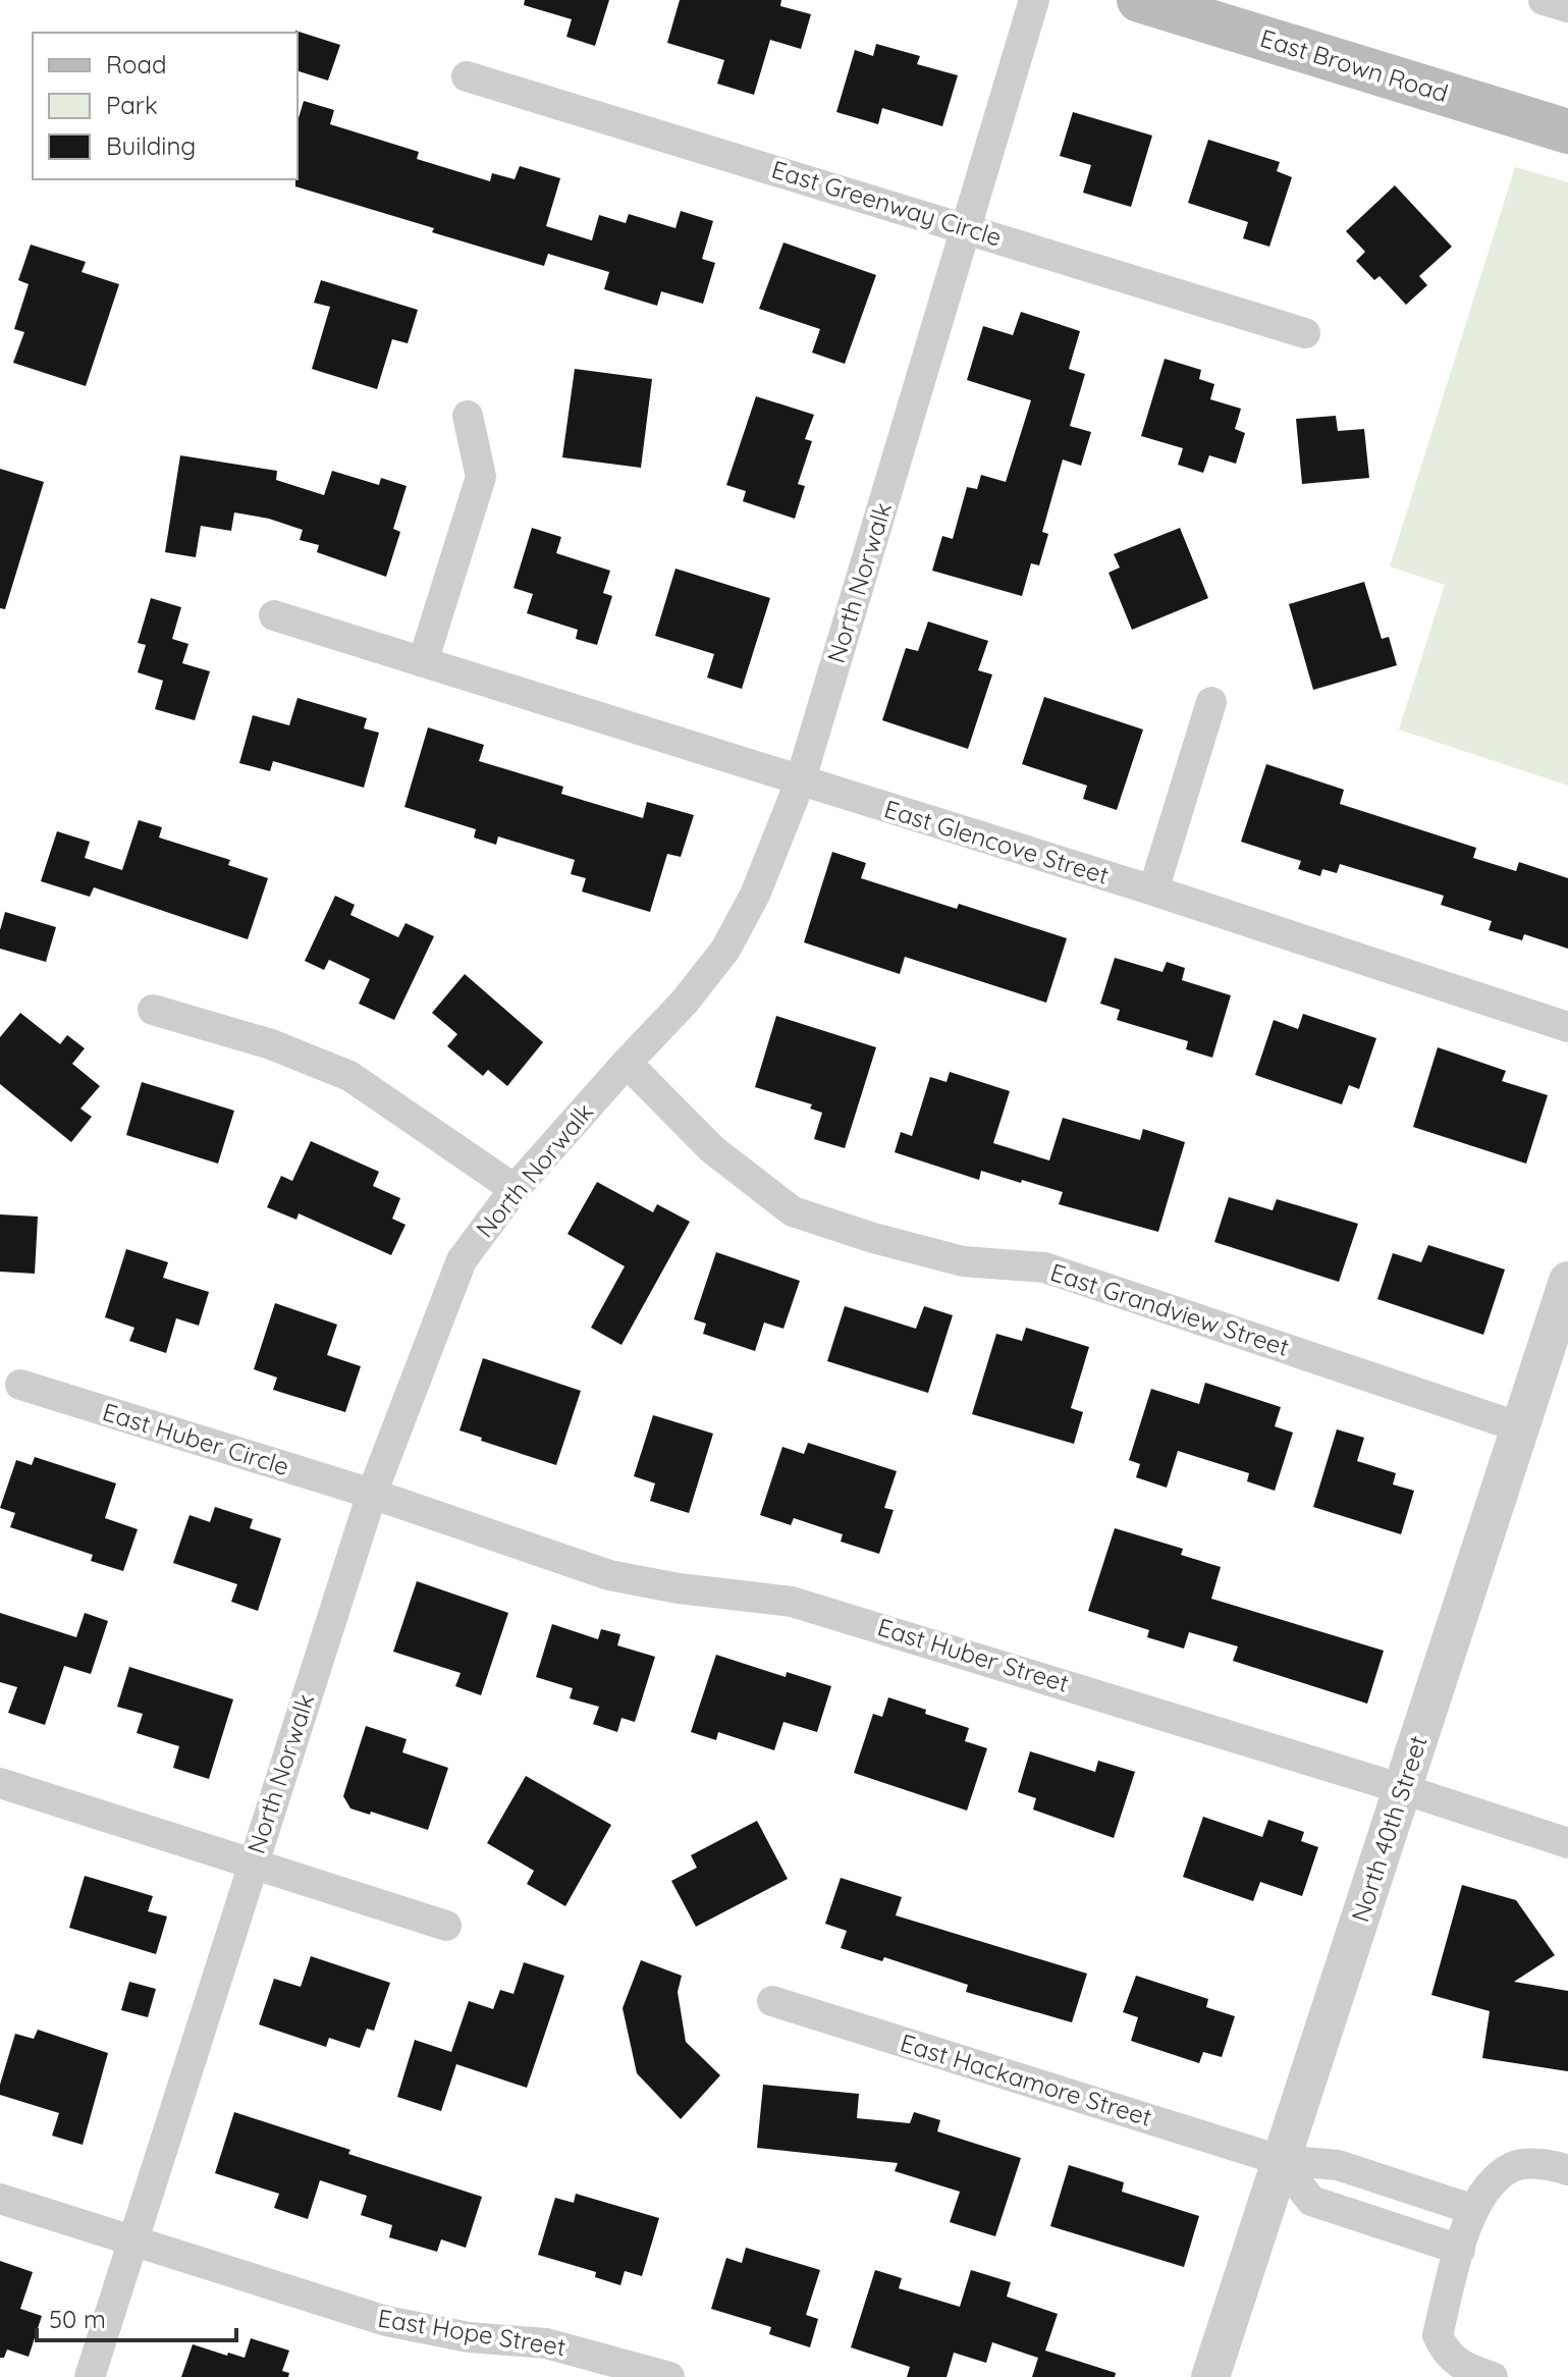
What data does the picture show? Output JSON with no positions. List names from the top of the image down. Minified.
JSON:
{"streets":{"main road":["East Brown Road"],"street":["East Greenway Circle","North Norwalk","East Glencove Street","East Grandview Street","East Huber Circle","East Huber Street","North 40th Street","East Hackamore Street","East Hope Street"]},"crossings":[["East Greenway Circle","North Norwalk"],["North Norwalk","East Glencove Street"],["North Norwalk","East Grandview Street"],["North Norwalk","East Huber Circle"],["North Norwalk","East Huber Street"],["North Norwalk","East Hope Street"],["East Grandview Street","North 40th Street"],["East Huber Circle","East Huber Street"],["East Huber Street","North 40th Street"],["North 40th Street","East Hackamore Street"]],"legend":["Road","Park","Building"],"scale_bar":"50 m"}
